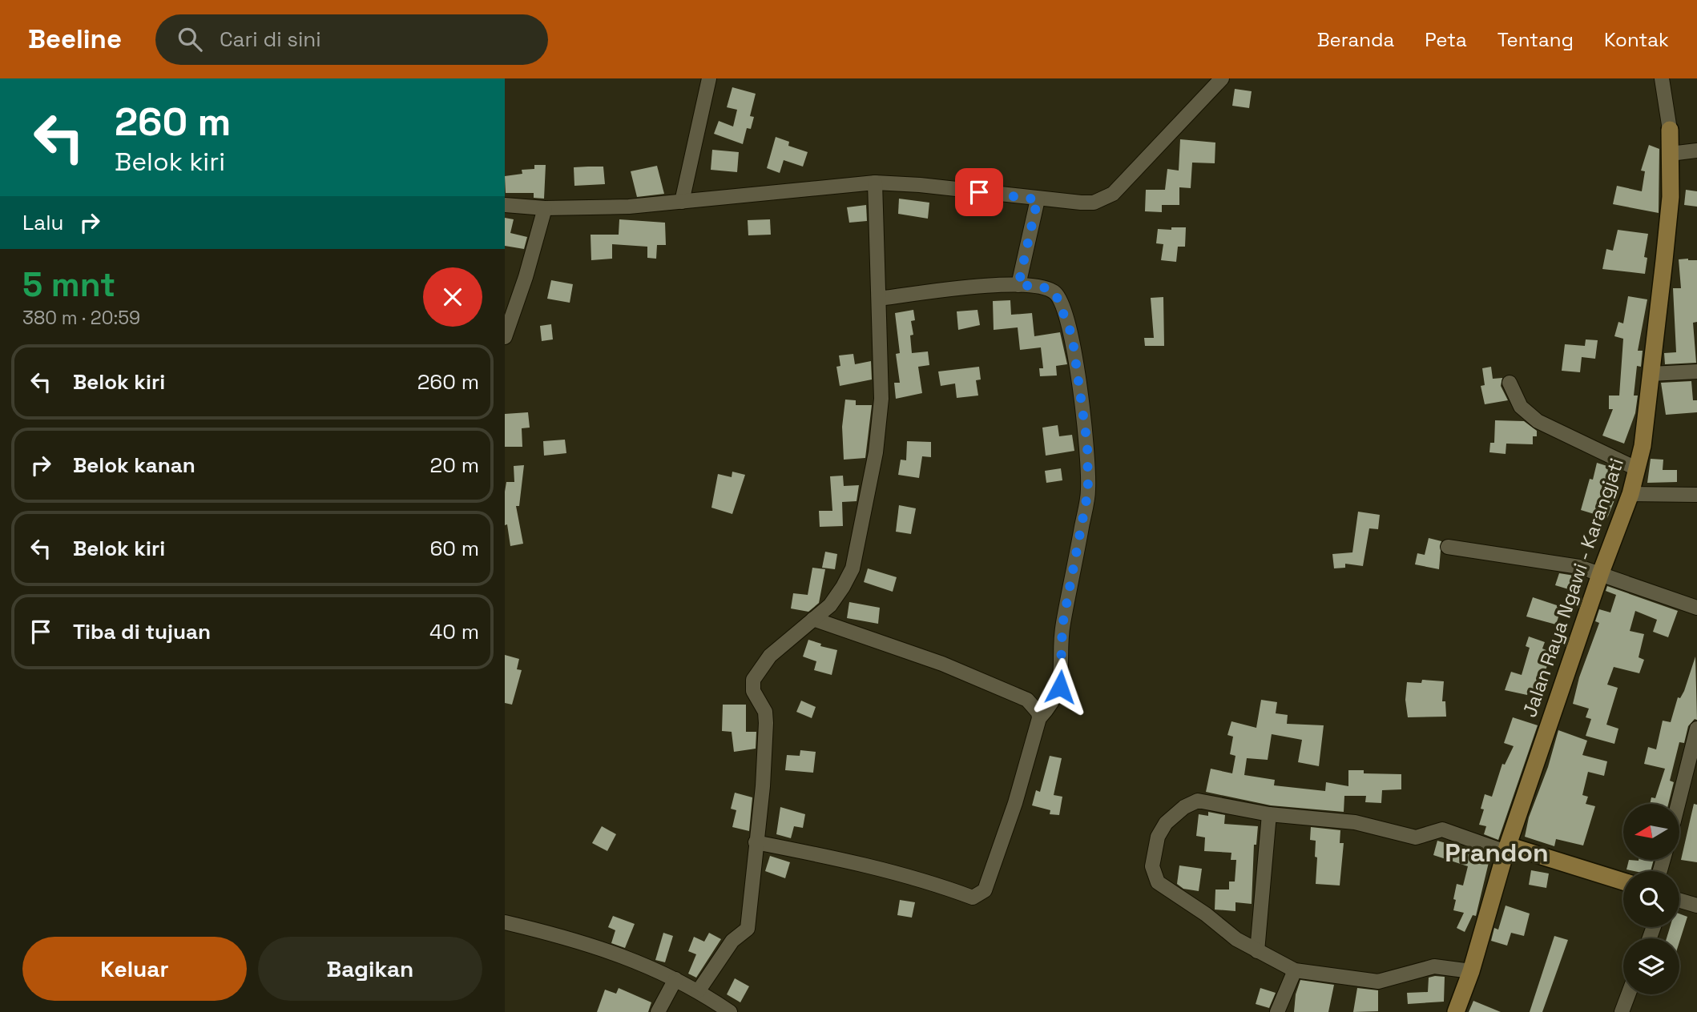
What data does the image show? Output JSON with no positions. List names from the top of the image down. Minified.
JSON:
{"streets":{"main road":["Jalan Raya Ngawi - Karangjati"]},"districts":["Prandon"],"north":"left","page":{"header":"Beeline","search":"Cari di sini","nav":["Beranda","Peta","Tentang","Kontak"],"turn":["260 m","Belok kiri"],"then":"Lalu","heading":["5 mnt","380 m · 20:59"],"list":[{"name":"Belok kiri","value":"260 m"},{"name":"Belok kanan","value":"20 m"},{"name":"Belok kiri","value":"60 m"},{"name":"Tiba di tujuan","value":"40 m"}],"buttons":["Keluar","Bagikan"]}}
